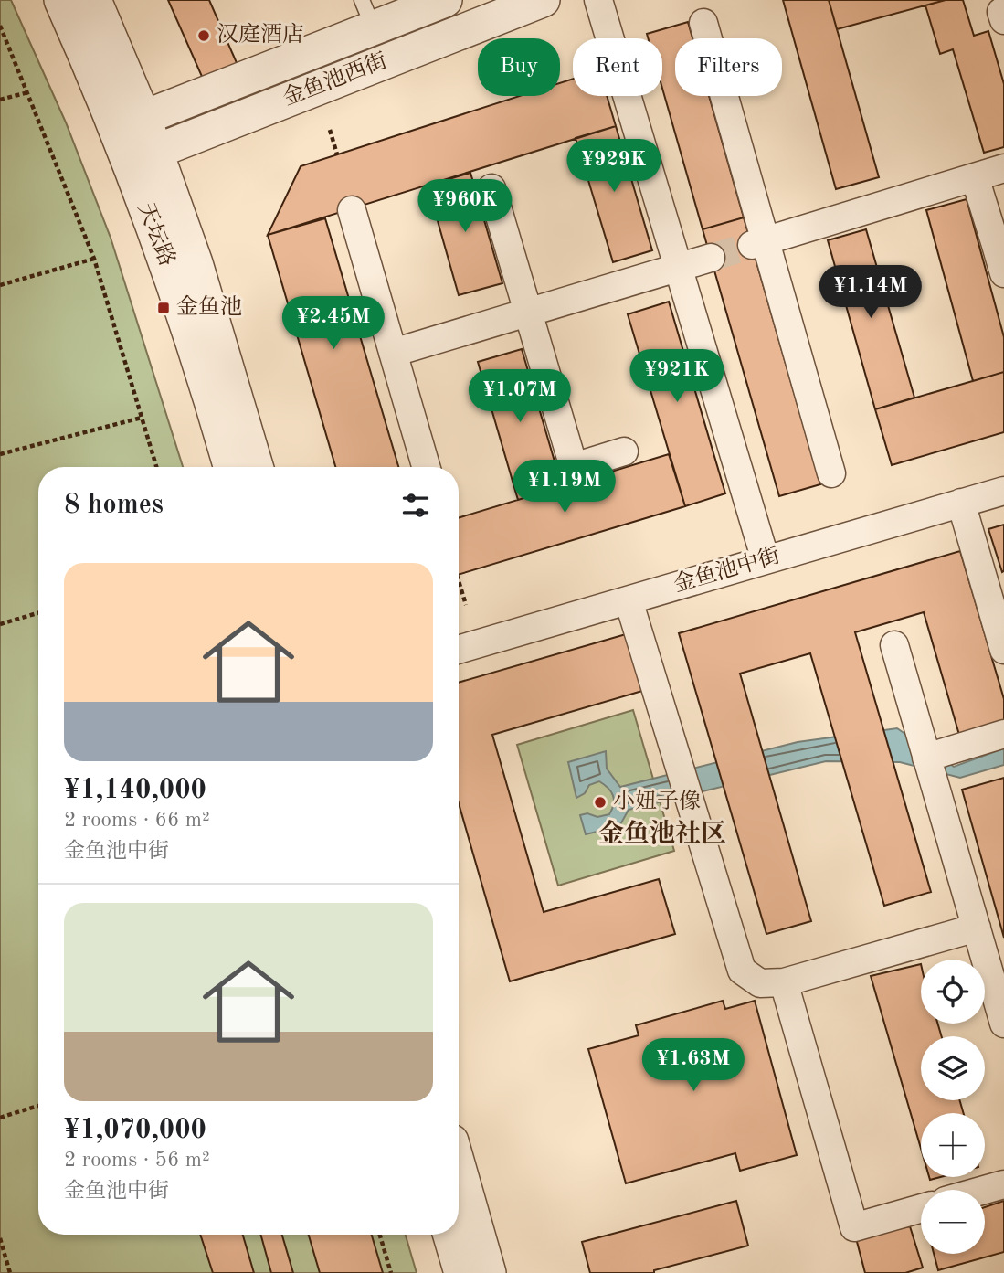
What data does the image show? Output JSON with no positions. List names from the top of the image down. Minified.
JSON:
{"streets":{"street":["金鱼池西街","天坛路","金鱼池中街"]},"crossings":[["金鱼池西街","天坛路"]],"districts":["金鱼池社区"],"places":{"other":["汉庭酒店","小妞子像"],"transit":["金鱼池"]},"page":{"chip":["Buy","Rent","Filters"],"price":["¥929K","¥960K","¥1.14M","¥2.45M","¥921K","¥1.07M","¥1.19M","¥1.63M"],"heading":"8 homes","list":[{"name":"¥1,140,000","note":"2 rooms · 66 m² · 金鱼池中街"},{"name":"¥1,070,000","note":"2 rooms · 56 m² · 金鱼池中街"}],"map_buttons":["+","−"]}}
